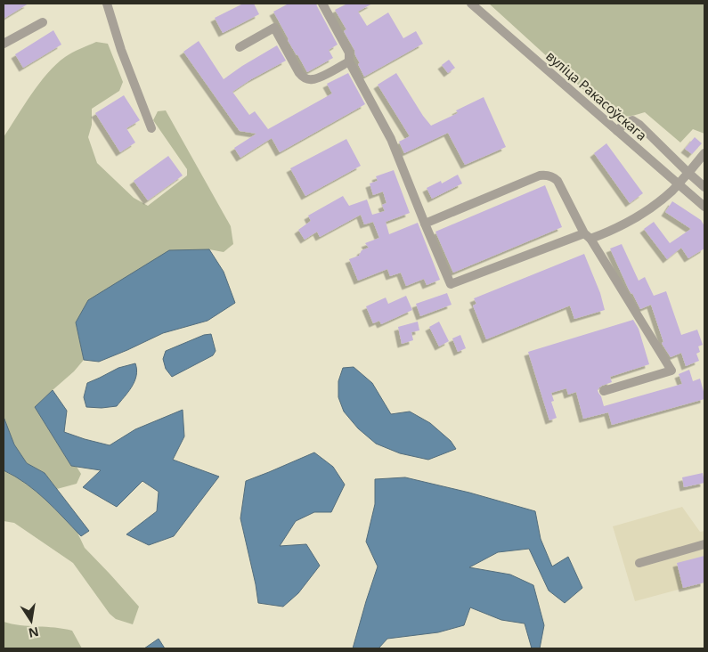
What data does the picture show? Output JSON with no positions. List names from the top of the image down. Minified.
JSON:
{"streets":{"street":["вуліца Ракасоўскага"]},"north":"bottom"}
